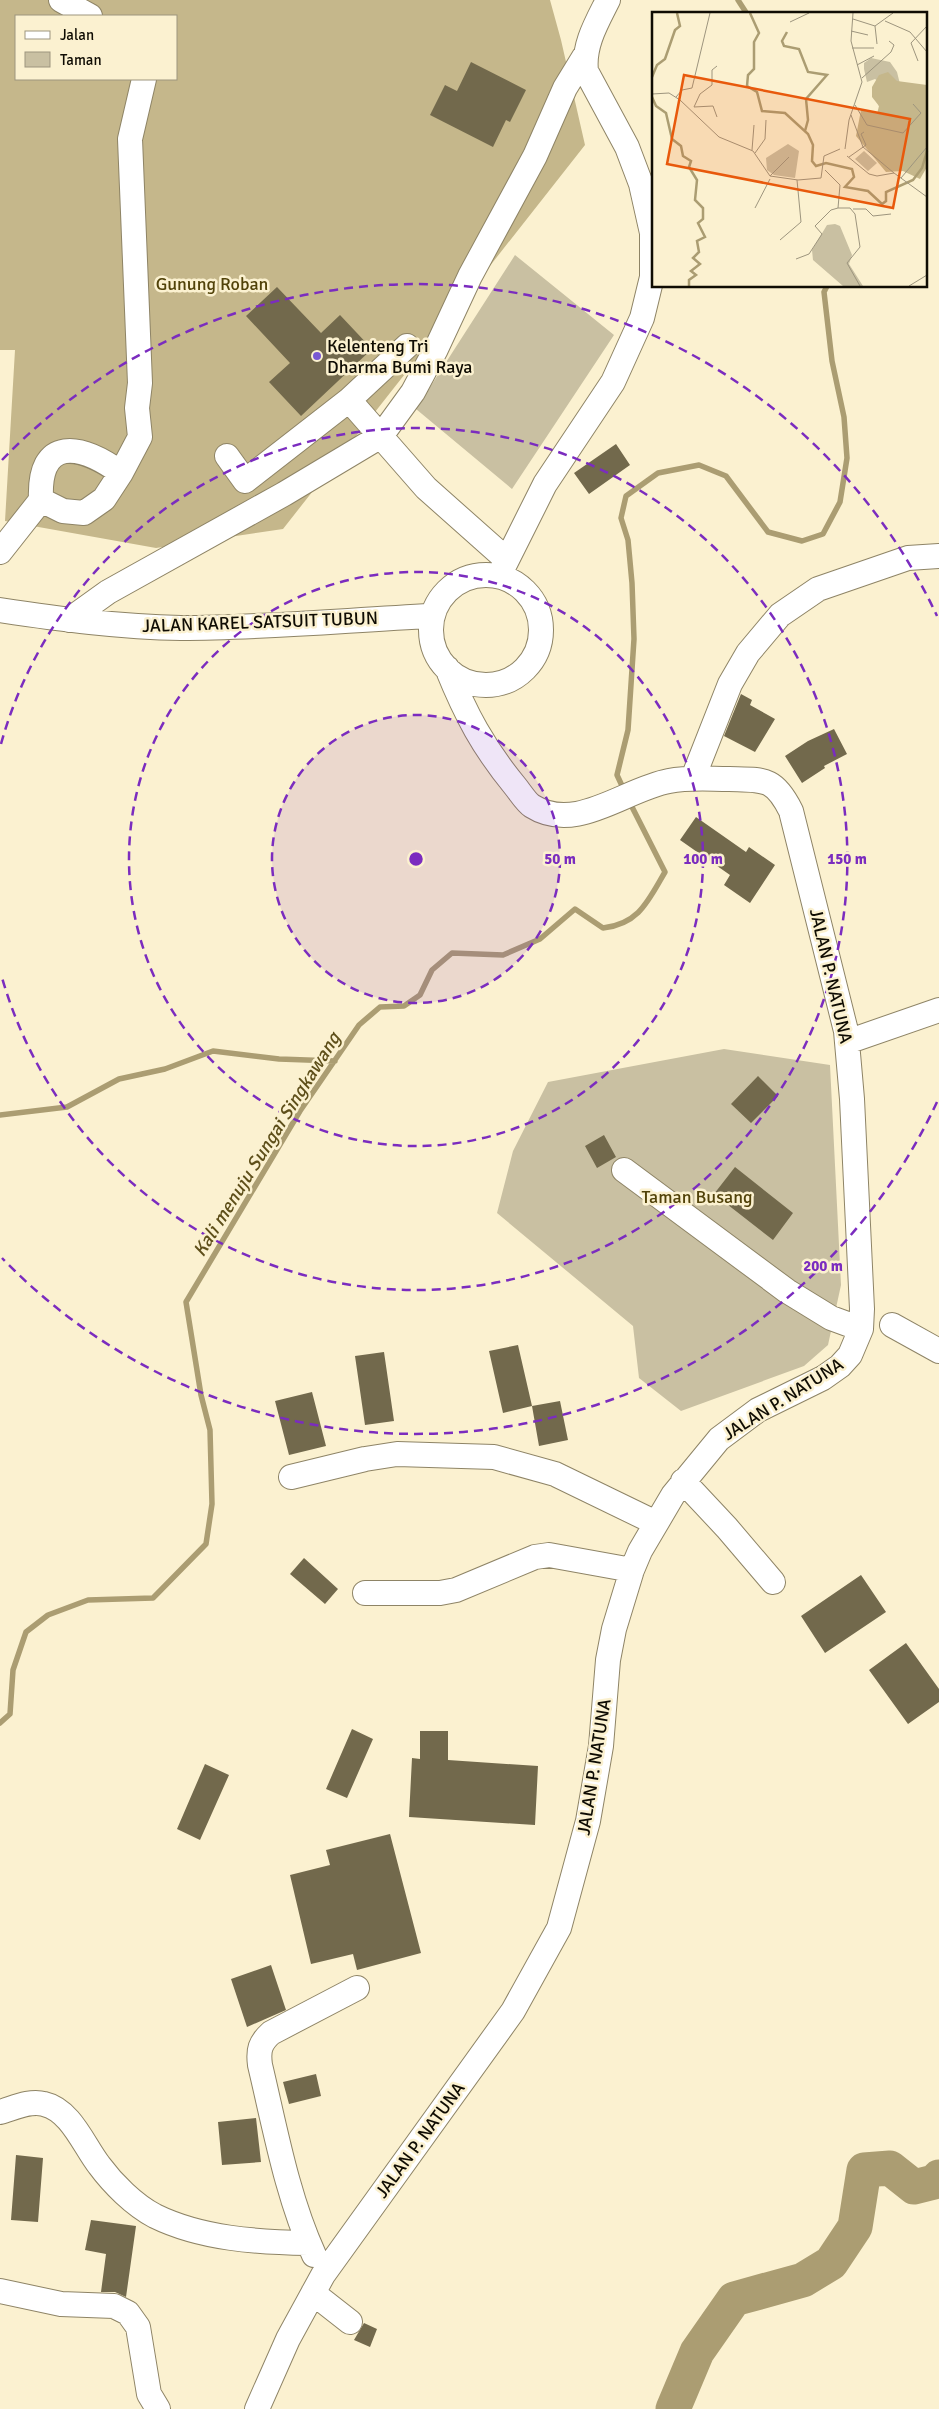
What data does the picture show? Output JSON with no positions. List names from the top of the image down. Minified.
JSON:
{"streets":{"street":["JALAN KAREL SATSUIT TUBUN","JALAN P. NATUNA"]},"crossings":[["JALAN KAREL SATSUIT TUBUN","JALAN P. NATUNA"]],"water":["Kali menuju Sungai Singkawang"],"parks":["Gunung Roban","Taman Busang"],"places":["Kelenteng Tri Dharma Bumi Raya"],"legend":["Jalan","Taman"],"rings":["50 m","100 m","150 m","200 m"]}
